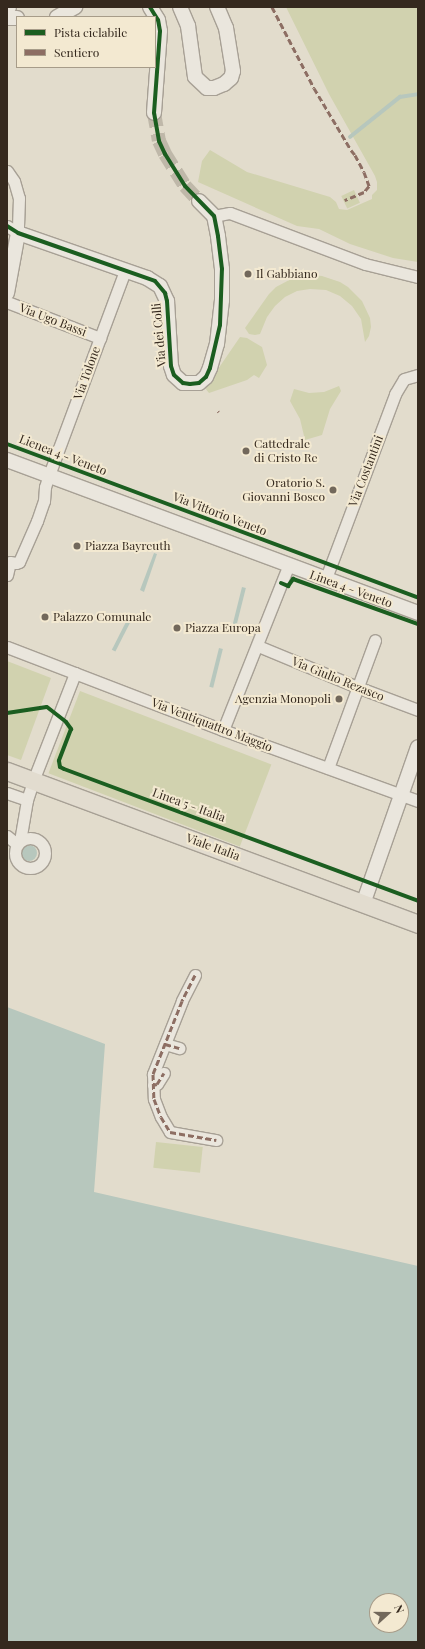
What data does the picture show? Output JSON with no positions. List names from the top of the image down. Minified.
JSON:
{"streets":{"main road":["Viale Italia"],"street":["Via Ugo Bassi","Via dei Colli","Via Tolone","Via Costantini","Via Vittorio Veneto","Via Giulio Rezasco","Via Ventiquattro Maggio"],"cycle path":["Lienea 4 - Veneto","Linea 4 - Veneto","Linea 5 - Italia"]},"crossings":[["Via Ugo Bassi","Via Tolone"],["Via dei Colli","Via Tolone"],["Via Tolone","Via Vittorio Veneto"],["Via Costantini","Via Vittorio Veneto"]],"places":["Il Gabbiano","Cattedrale di Cristo Re","Oratorio S. Giovanni Bosco","Piazza Bayreuth","Palazzo Comunale","Piazza Europa","Agenzia Monopoli"],"legend":["Pista ciclabile","Sentiero"],"north":"right"}
